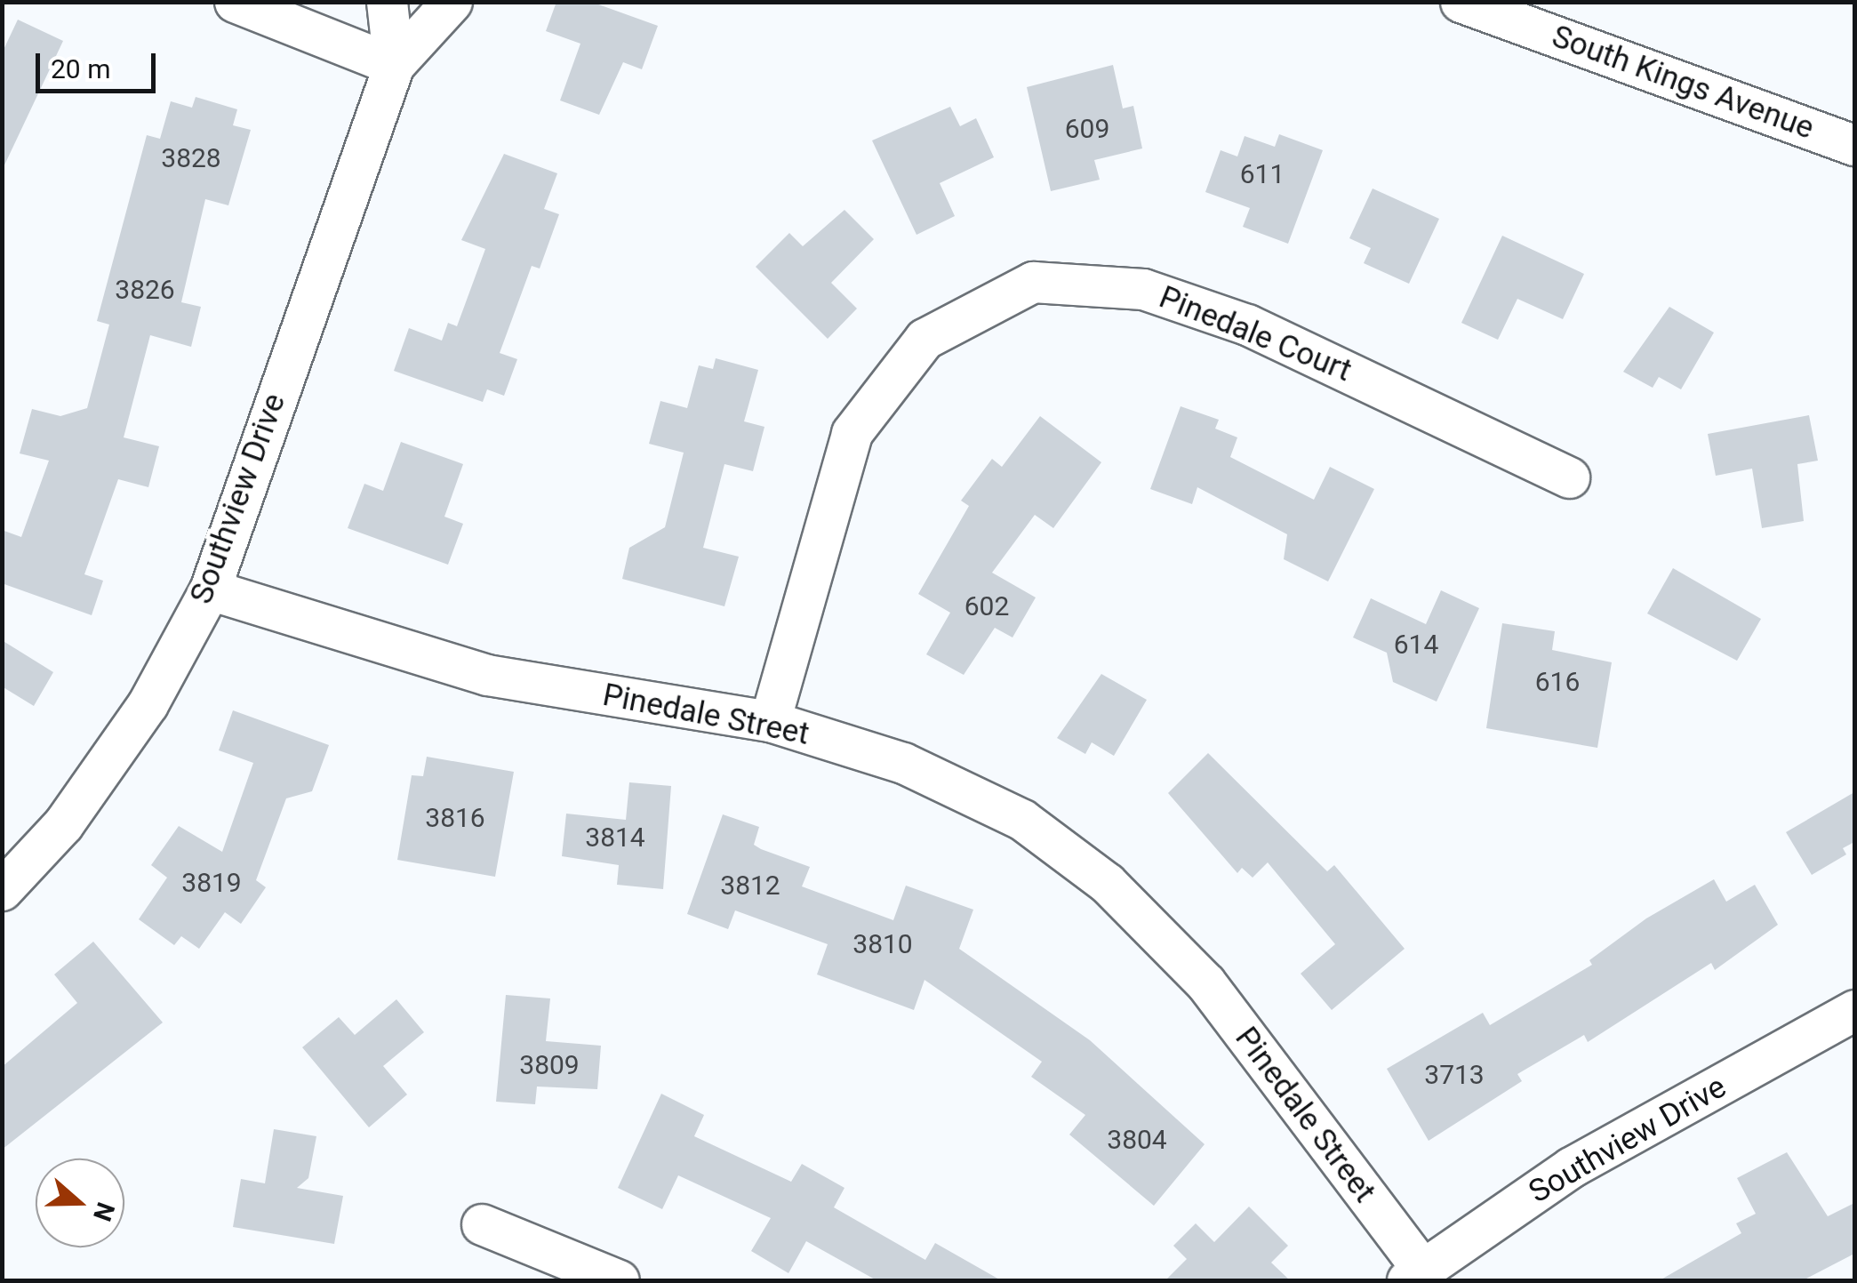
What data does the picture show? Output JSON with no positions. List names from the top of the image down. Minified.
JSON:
{"streets":{"street":["South Kings Avenue","Pinedale Court","Southview Drive","Pinedale Street"]},"crossings":[["Pinedale Court","Pinedale Street"],["Southview Drive","Pinedale Street"]],"house_numbers":["609","3828","611","3826","602","614","616","3816","3814","3819","3812","3810","3809","3713","3804"],"scale_bar":"20 m","north":"right"}
